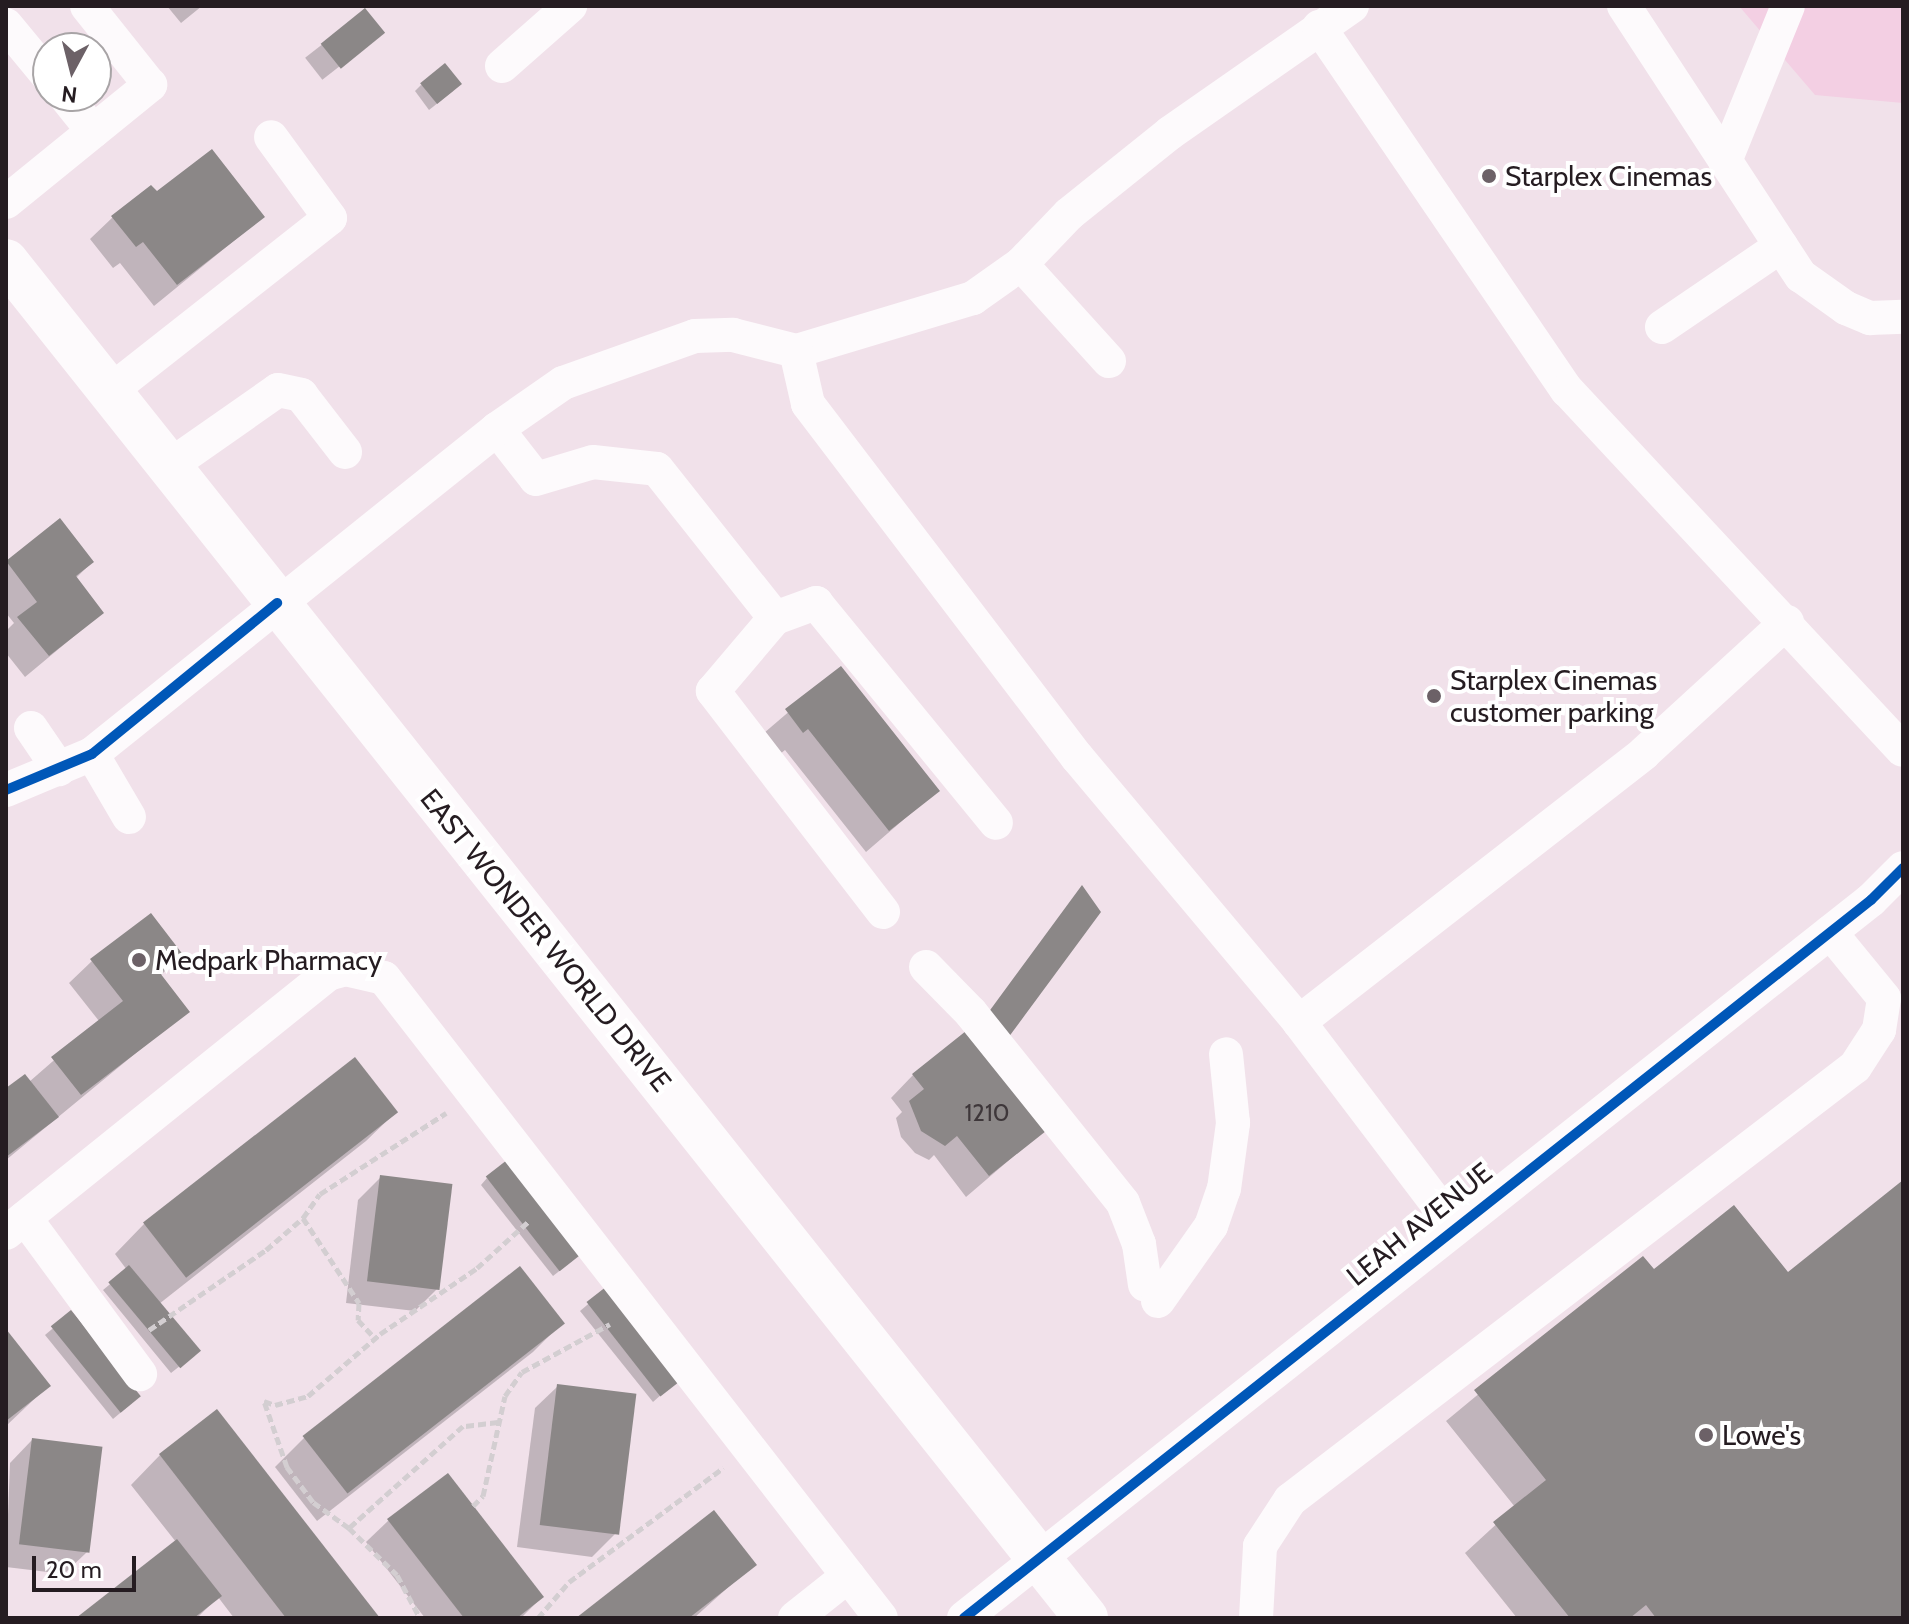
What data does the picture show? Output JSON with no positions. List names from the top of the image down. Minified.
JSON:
{"streets":{"main road":["EAST WONDER WORLD DRIVE"],"street":["LEAH AVENUE"]},"crossings":[["EAST WONDER WORLD DRIVE","LEAH AVENUE"]],"places":["Starplex Cinemas","Starplex Cinemas customer parking","Medpark Pharmacy","Lowe's"],"house_numbers":["1210"],"scale_bar":"20 m","north":"bottom"}
